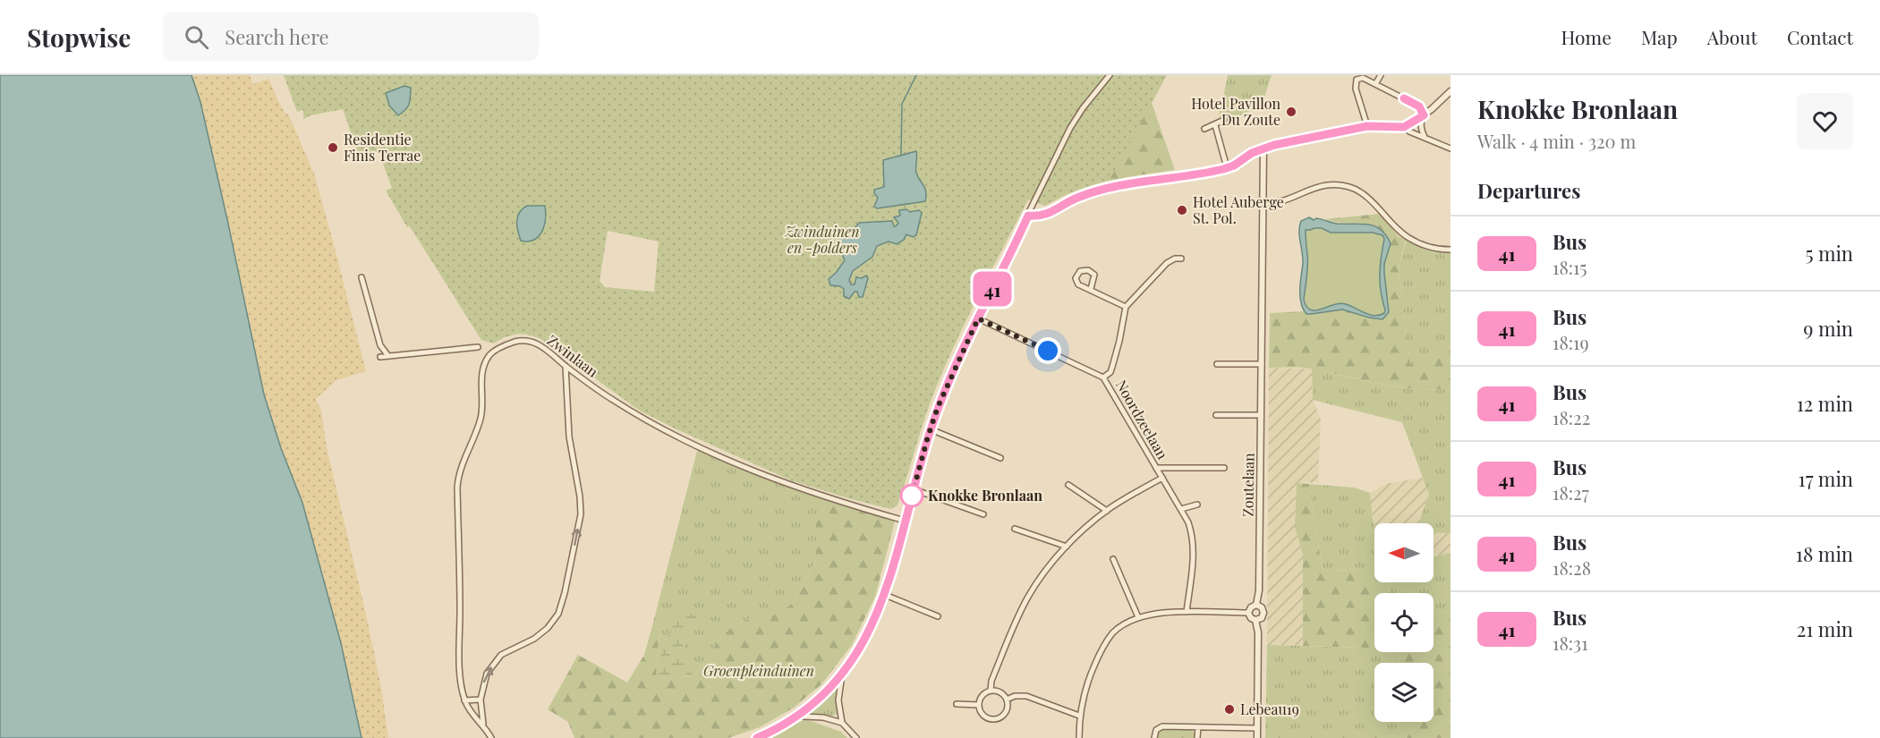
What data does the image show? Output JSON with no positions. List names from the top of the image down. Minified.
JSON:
{"streets":{"street":["Zwinlaan","Noordzeelaan","Zoutelaan"]},"parks":["Zwinduinen en -polders","Groenpleinduinen"],"places":["Hotel Pavillon Du Zoute","Residentie Finis Terrae","Hotel Auberge St. Pol.","Knokke Bronlaan","Lebeau19"],"lines":["bus line 41"],"north":"left","page":{"header":"Stopwise","search":"Search here","nav":["Home","Map","About","Contact"],"on_map":"41","heading":[["Knokke Bronlaan","Walk · 4 min · 320 m"],"Departures"],"list":[{"mark":"41","name":"Bus","note":"18:15","value":"5 min"},{"mark":"41","name":"Bus","note":"18:19","value":"9 min"},{"mark":"41","name":"Bus","note":"18:22","value":"12 min"},{"mark":"41","name":"Bus","note":"18:27","value":"17 min"},{"mark":"41","name":"Bus","note":"18:28","value":"18 min"},{"mark":"41","name":"Bus","note":"18:31","value":"21 min"}]}}
